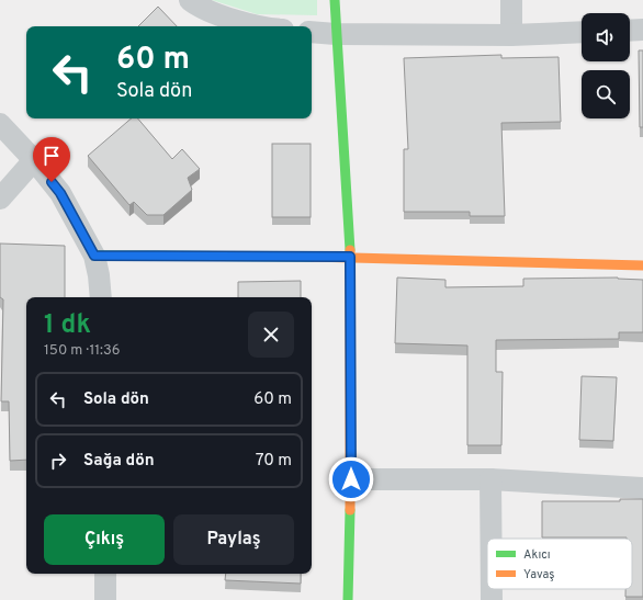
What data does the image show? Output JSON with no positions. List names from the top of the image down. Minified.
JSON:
{"legend":["Akıcı","Yavaş"],"page":{"turn":["60 m","Sola dön"],"heading":["1 dk","150 m · 11:36"],"list":[{"name":"Sola dön","value":"60 m"},{"name":"Sağa dön","value":"70 m"}],"buttons":["Çıkış","Paylaş"]}}
